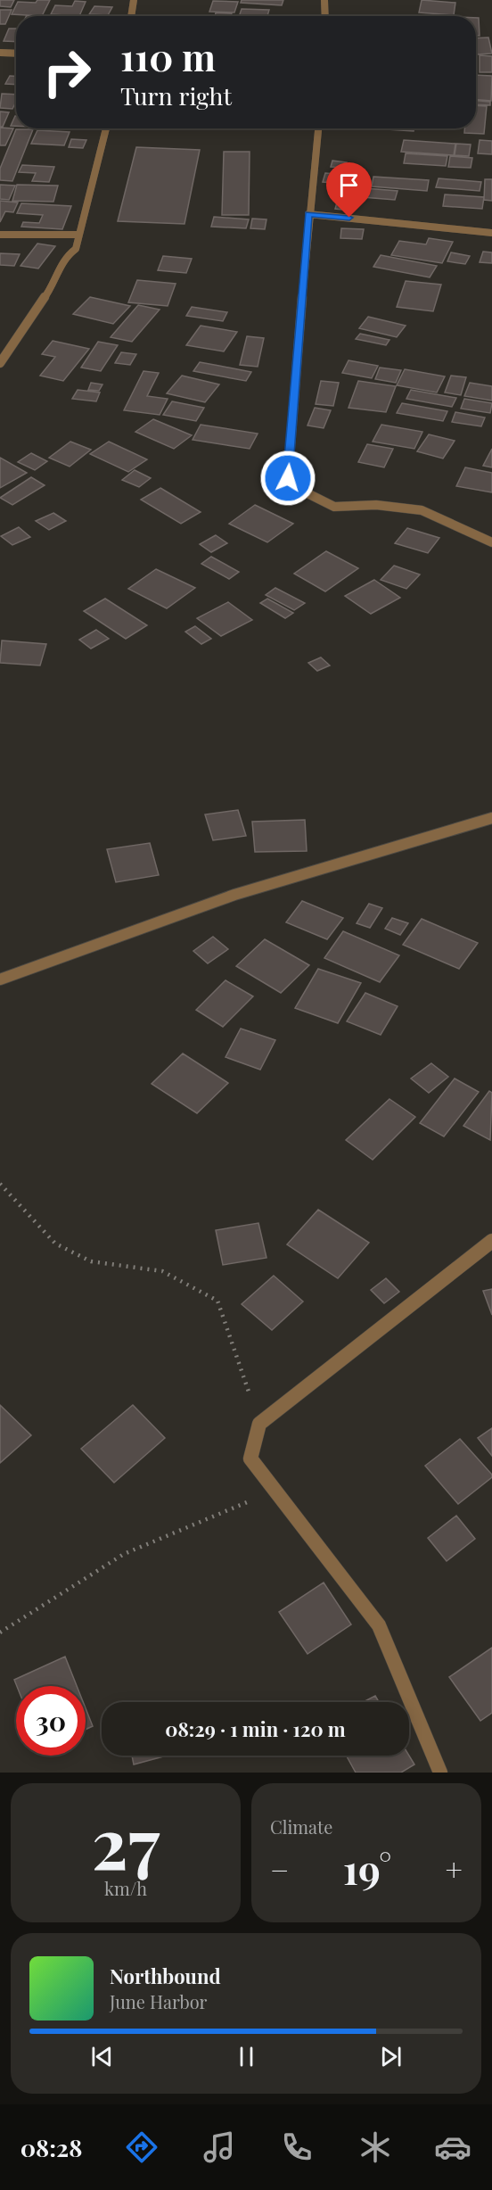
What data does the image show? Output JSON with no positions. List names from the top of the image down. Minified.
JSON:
{"page":{"turn":["110 m","Turn right"],"limit":"30","trip":"08:29 · 1 min · 120 m","tile":[["27","km/h"],"Climate"],"heat":["−","19°","+"],"song":["Northbound","June Harbor"],"tabs":"08:28"}}
